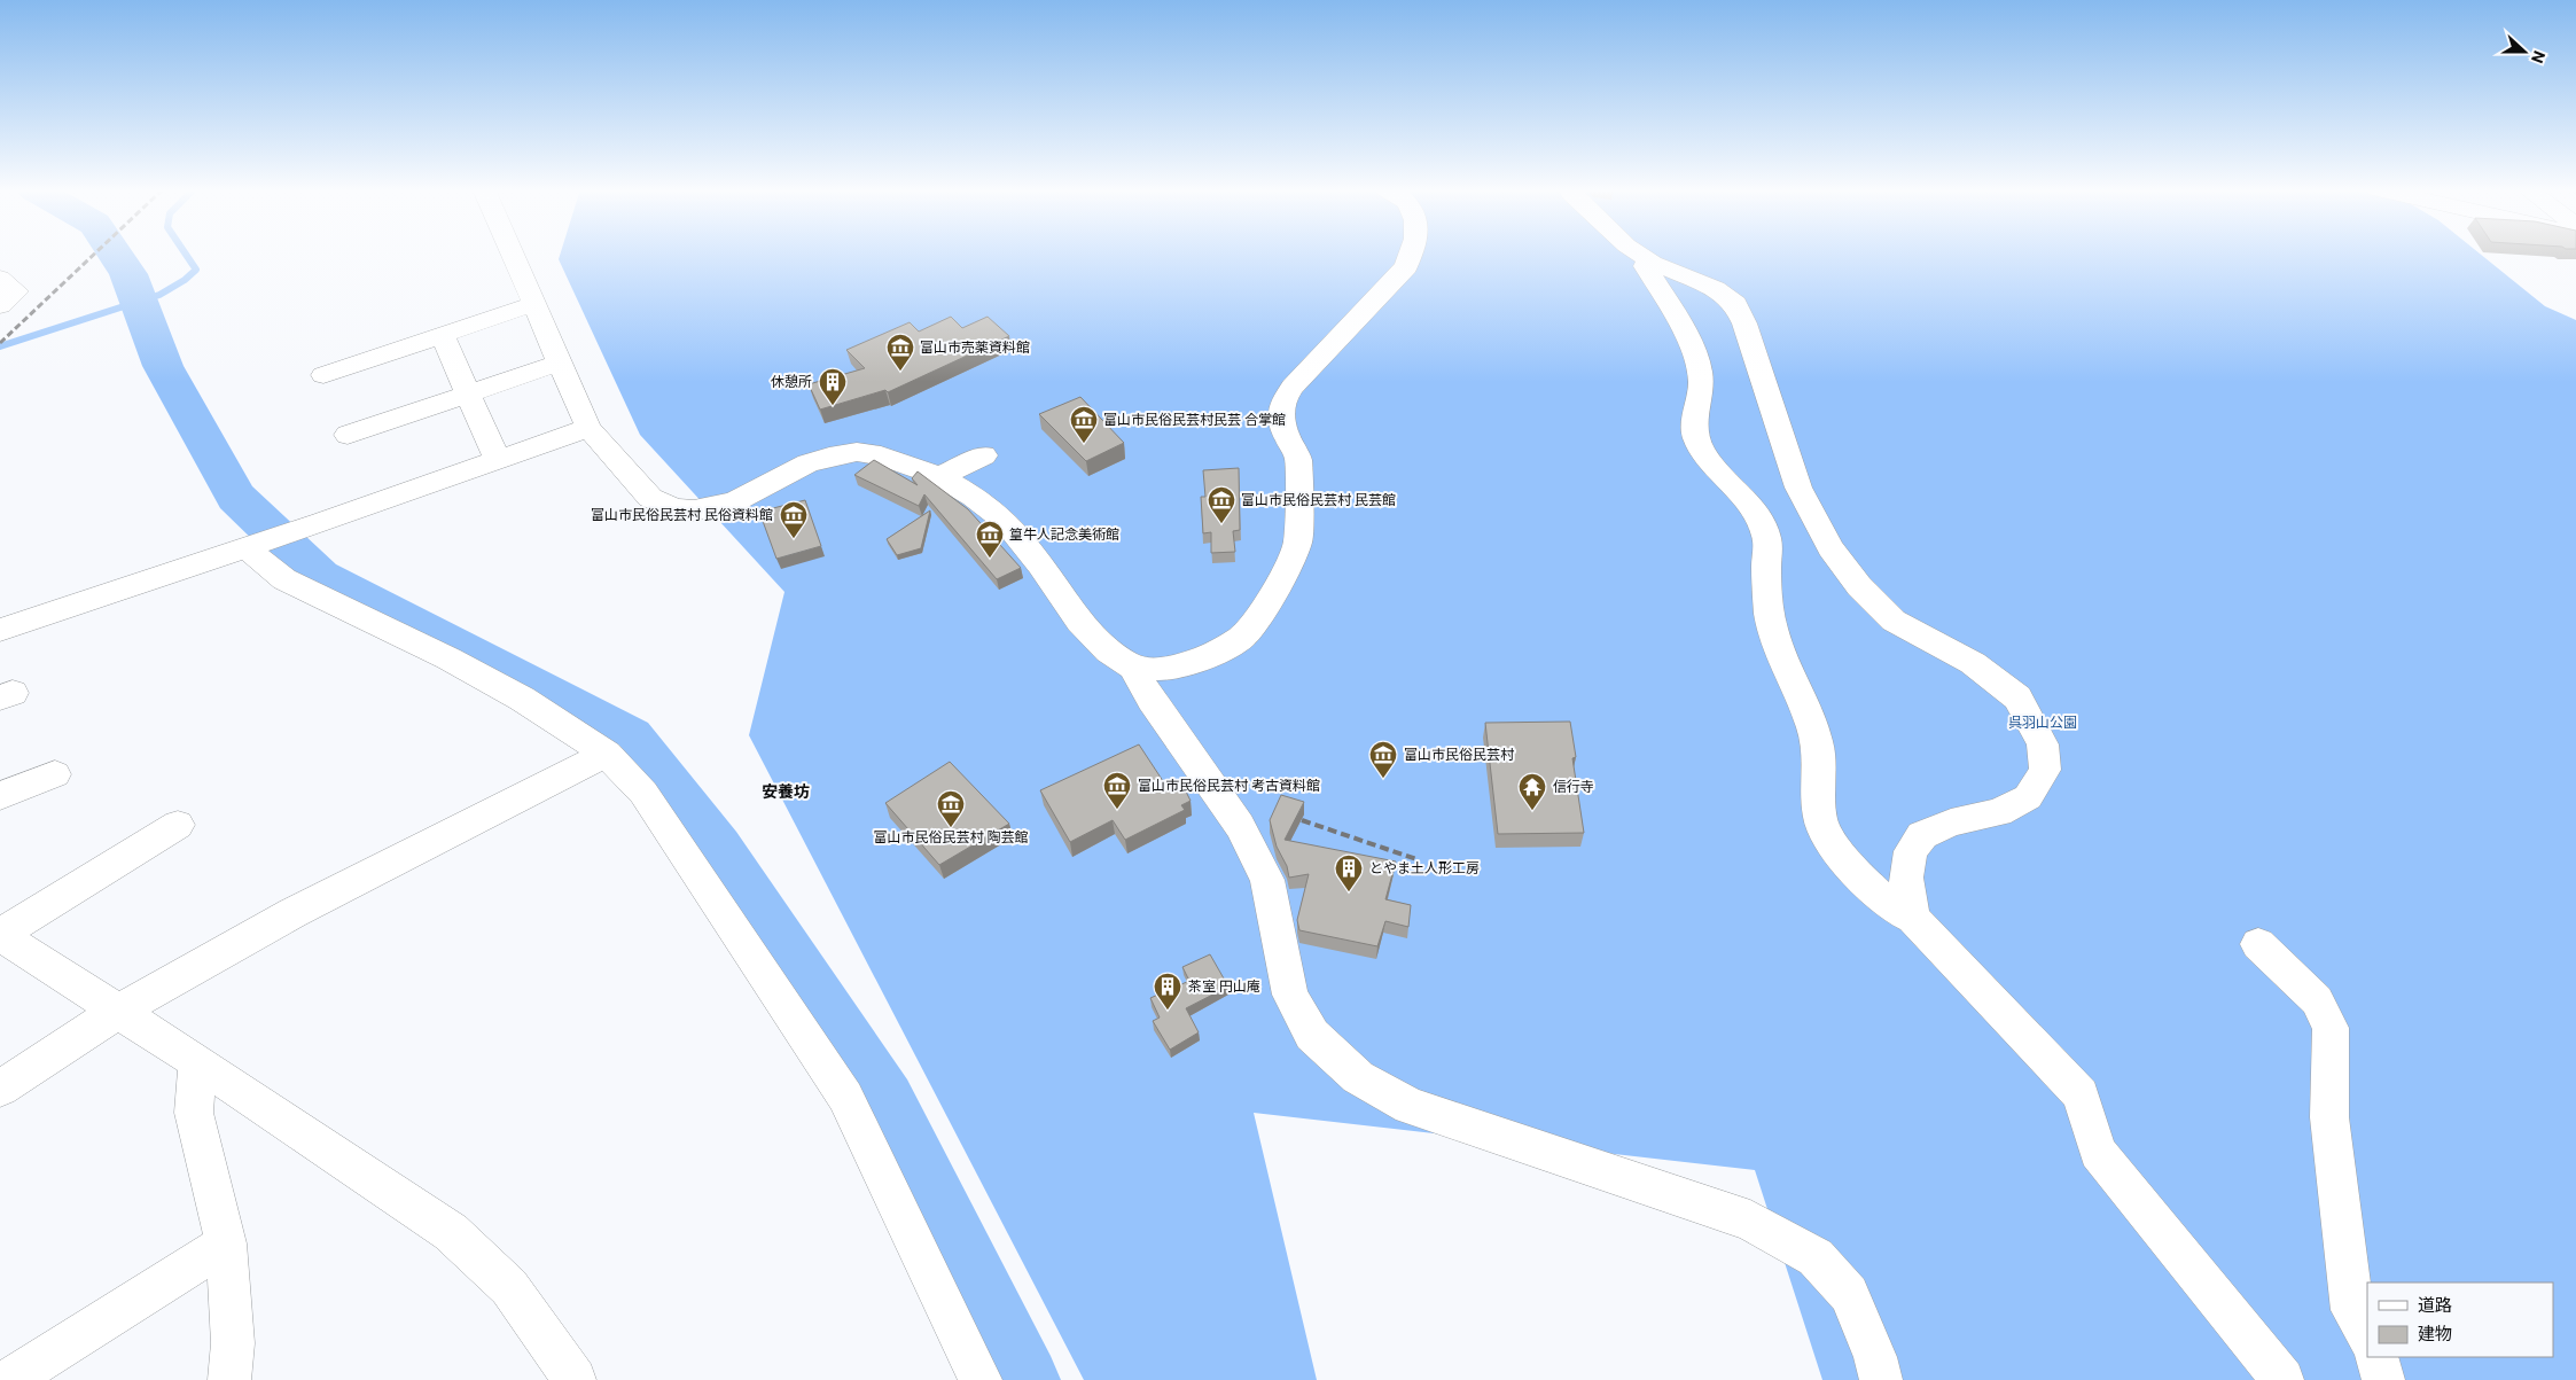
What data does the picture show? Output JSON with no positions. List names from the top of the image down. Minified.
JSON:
{"districts":["安養坊"],"parks":["呉羽山公園"],"places":{"museum":["富山市売薬資料館","富山市民俗民芸村民芸 合掌館","富山市民俗民芸村 民芸館","富山市民俗民芸村 民俗資料館","篁牛人記念美術館","富山市民俗民芸村","富山市民俗民芸村 考古資料館","富山市民俗民芸村 陶芸館"],"building":["休憩所","とやま土人形工房","茶室 円山庵"],"temple":["信行寺"]},"legend":["道路","建物"],"north":"right"}
